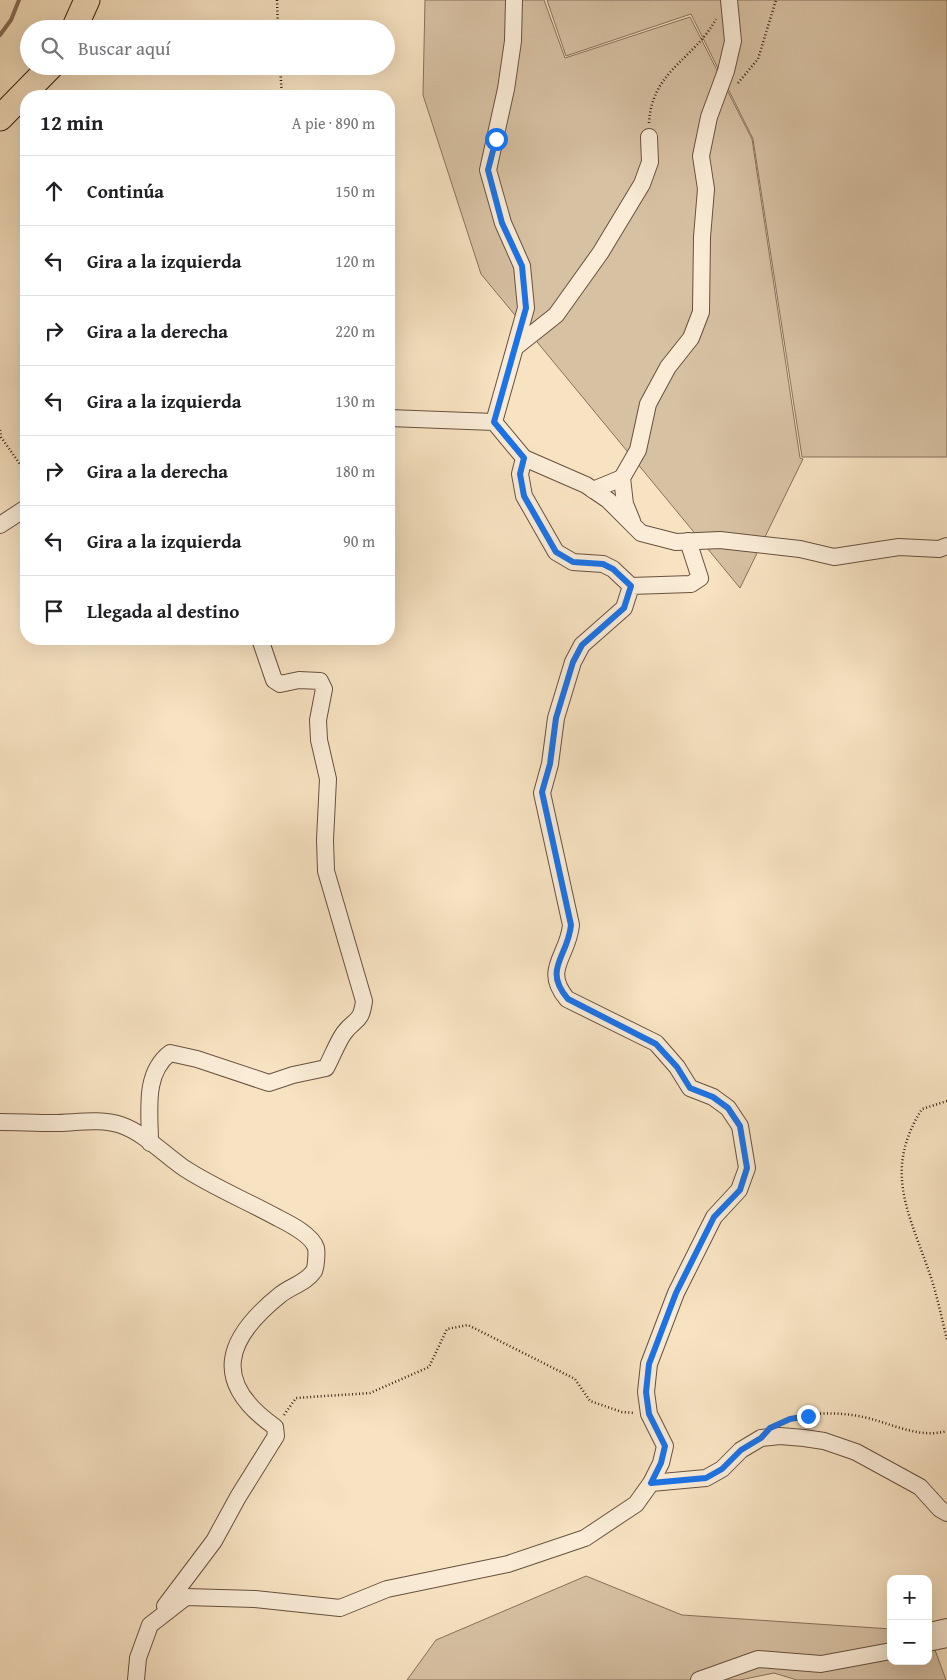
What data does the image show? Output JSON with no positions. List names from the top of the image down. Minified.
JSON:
{"page":{"search":"Buscar aquí","heading":["12 min","A pie · 890 m"],"list":[["Continúa","150 m"],["Gira a la izquierda","120 m"],["Gira a la derecha","220 m"],["Gira a la izquierda","130 m"],["Gira a la derecha","180 m"],["Gira a la izquierda","90 m"],"Llegada al destino"],"map_buttons":["+","−"]}}
